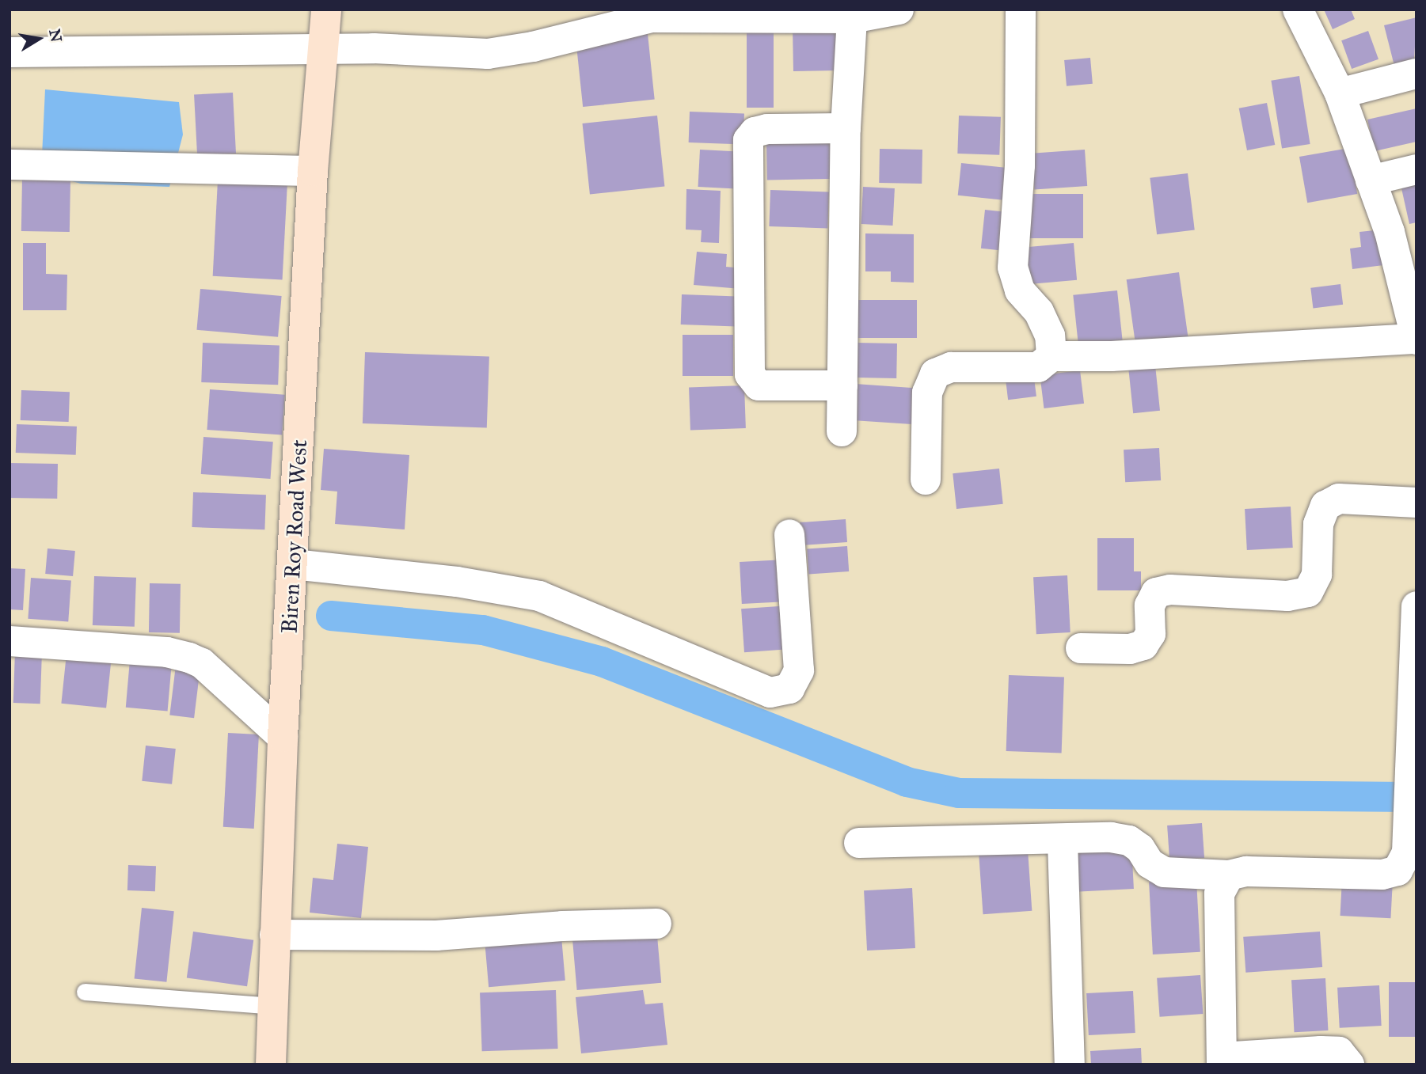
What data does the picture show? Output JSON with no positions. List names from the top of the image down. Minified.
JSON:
{"streets":{"main road":["Biren Roy Road West"]},"north":"right"}
